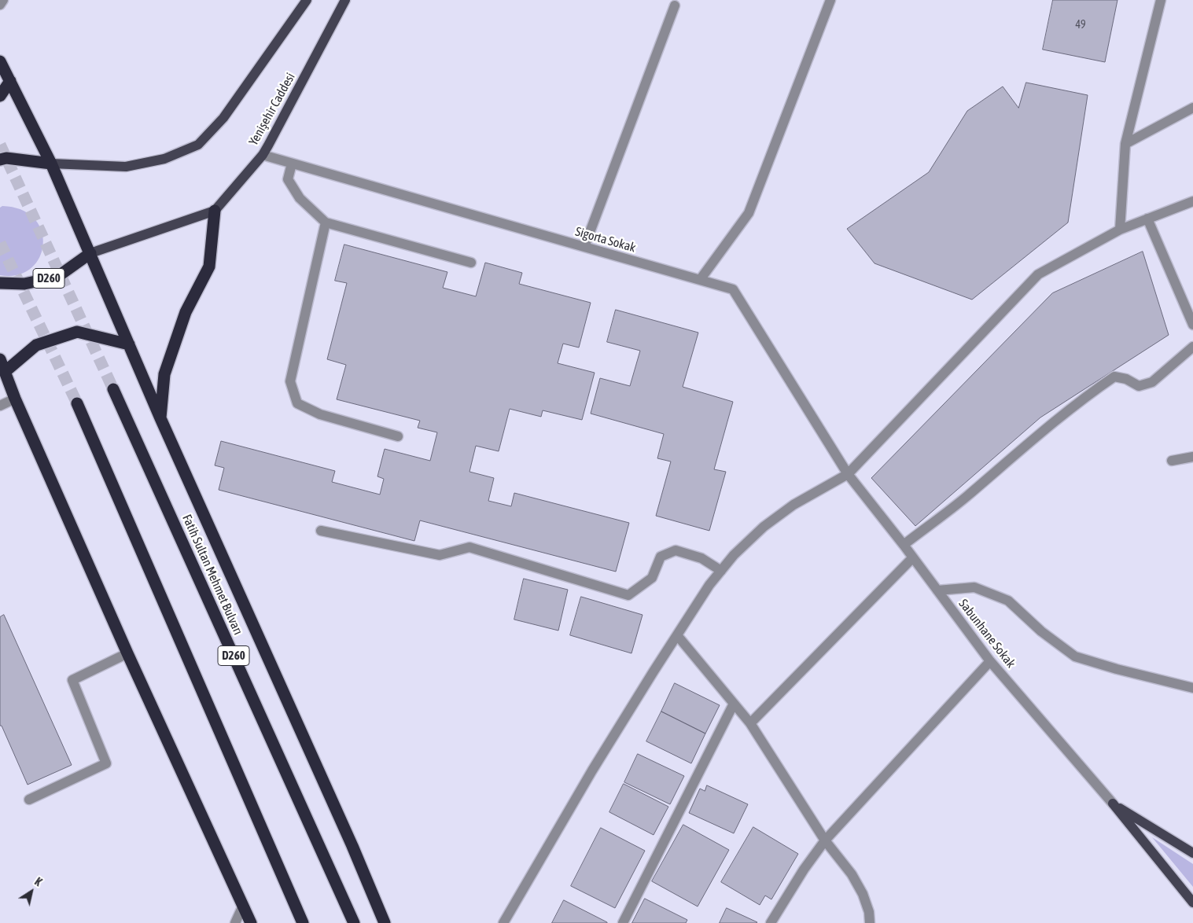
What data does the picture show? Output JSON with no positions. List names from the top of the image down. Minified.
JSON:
{"streets":{"highway":["D260","Fatih Sultan Mehmet Bulvarı"],"main road":["Yenişehir Caddesi"],"street":["Sigorta Sokak","Sabunhane Sokak"]},"crossings":[["Yenişehir Caddesi","Sigorta Sokak"],["Sigorta Sokak","Sabunhane Sokak"]],"house_numbers":["49"],"north":"top right"}
